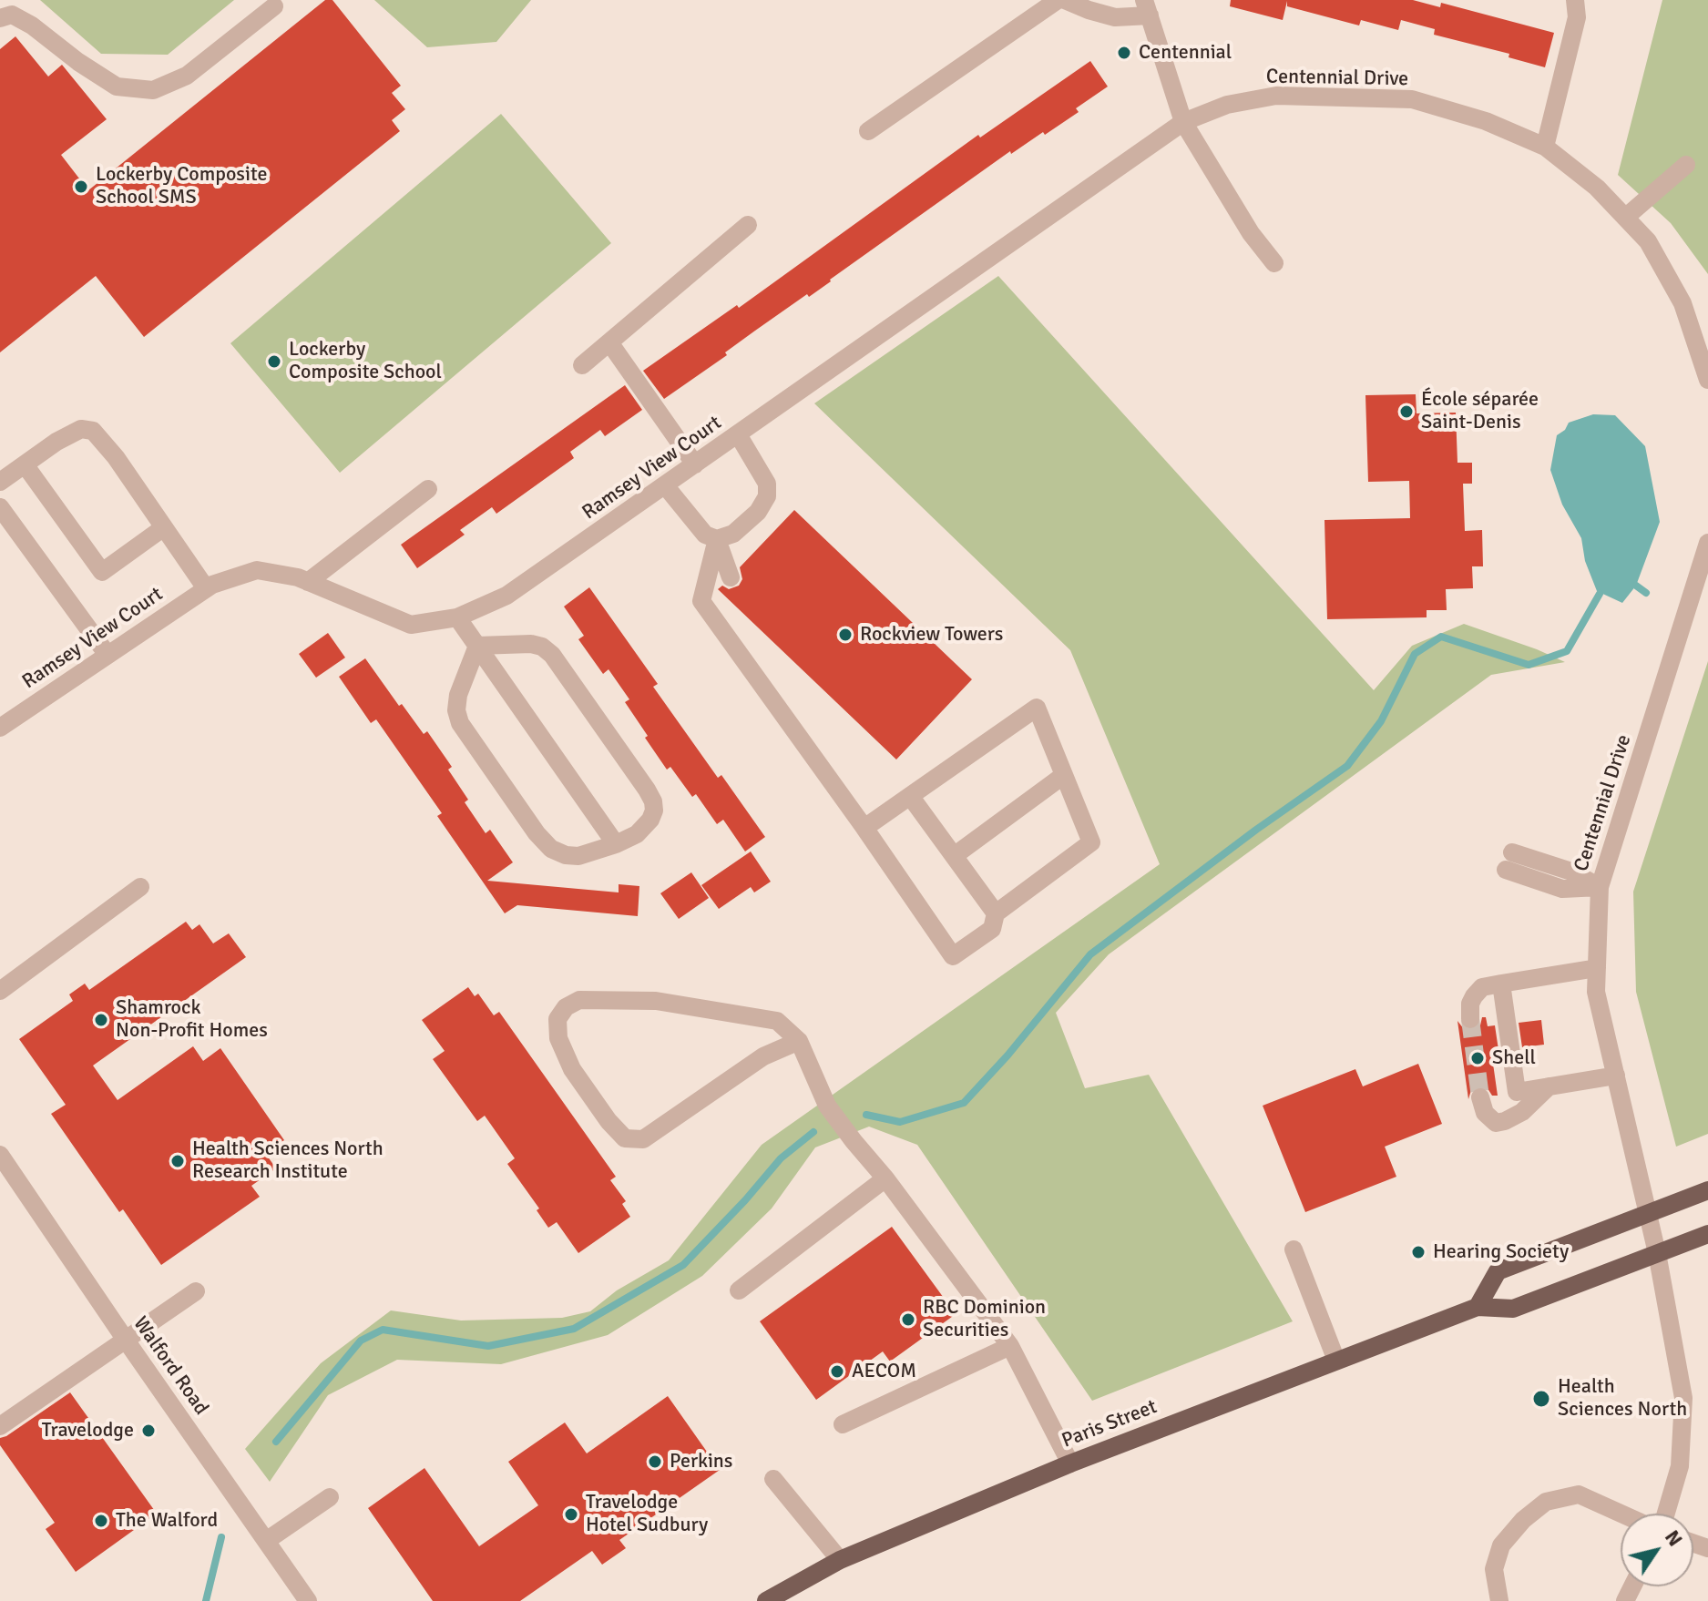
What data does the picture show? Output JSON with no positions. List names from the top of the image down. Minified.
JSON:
{"streets":{"main road":["Paris Street"],"street":["Centennial Drive","Ramsey View Court","Walford Road"]},"crossings":[["Centennial Drive","Ramsey View Court"],["Centennial Drive","Paris Street"]],"places":["Centennial","Lockerby Composite School SMS","Lockerby Composite School","École séparée Saint-Denis","Rockview Towers","Shamrock Non-Profit Homes","Shell","Health Sciences North Research Institute","Hearing Society","RBC Dominion Securities","AECOM","Health Sciences North","Travelodge","Perkins","Travelodge Hotel Sudbury","The Walford"],"north":"top right"}
